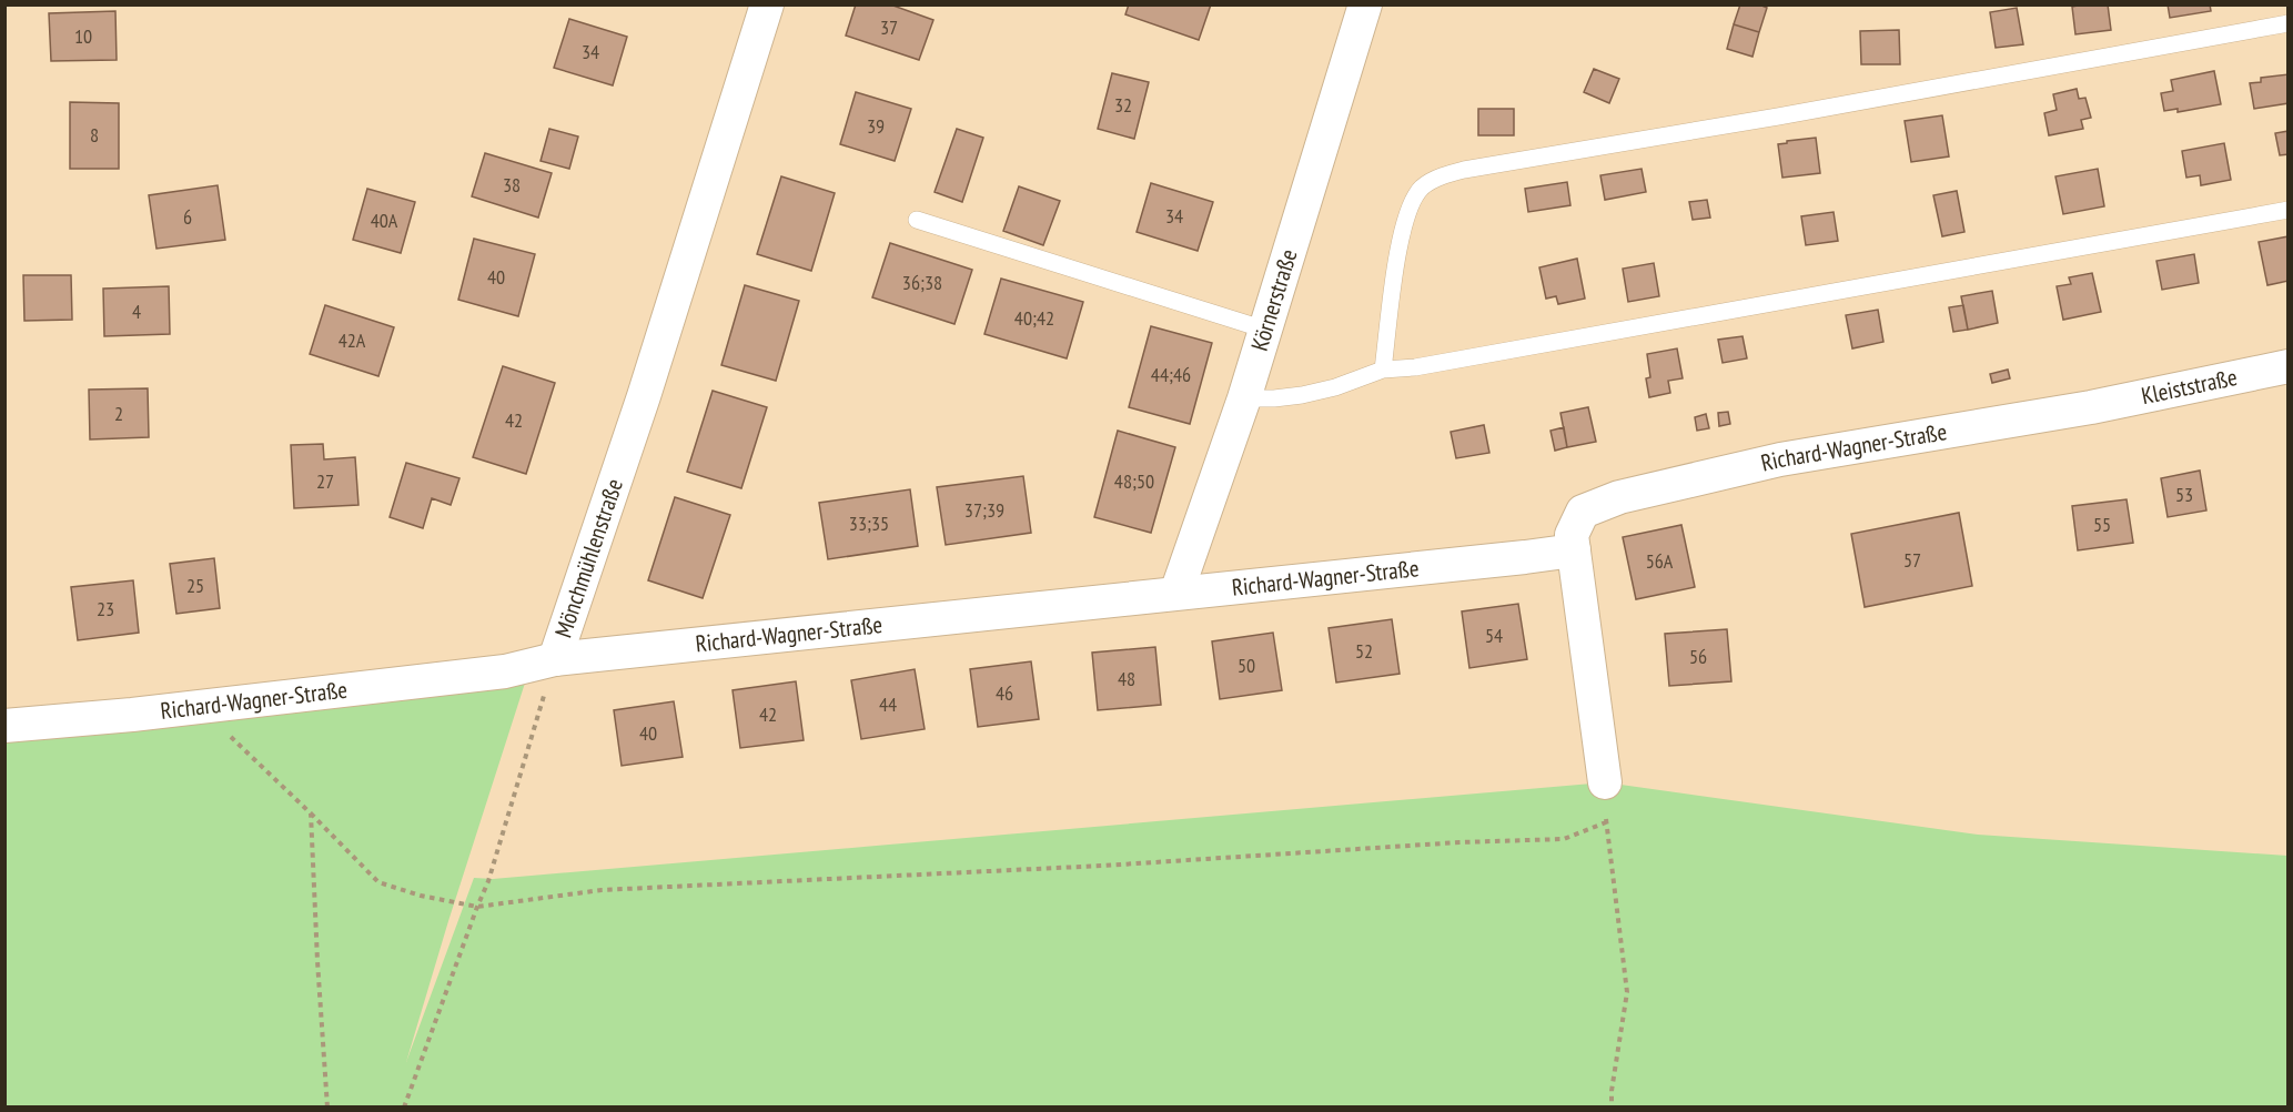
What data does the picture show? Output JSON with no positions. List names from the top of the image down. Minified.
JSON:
{"streets":{"street":["Körnerstraße","Kleiststraße","Richard-Wagner-Straße","Mönchmühlenstraße"]},"crossings":[["Körnerstraße","Richard-Wagner-Straße"],["Kleiststraße","Richard-Wagner-Straße"],["Richard-Wagner-Straße","Mönchmühlenstraße"]],"house_numbers":["37","10","34","32","39","8","38","34","6","40A","40","36;38","4","40;42","42A","44;46","2","42","27","48;50","53","37;39","33;35","55","57","56A","25","23","54","52","56","50","48","46","44","42","40"]}
